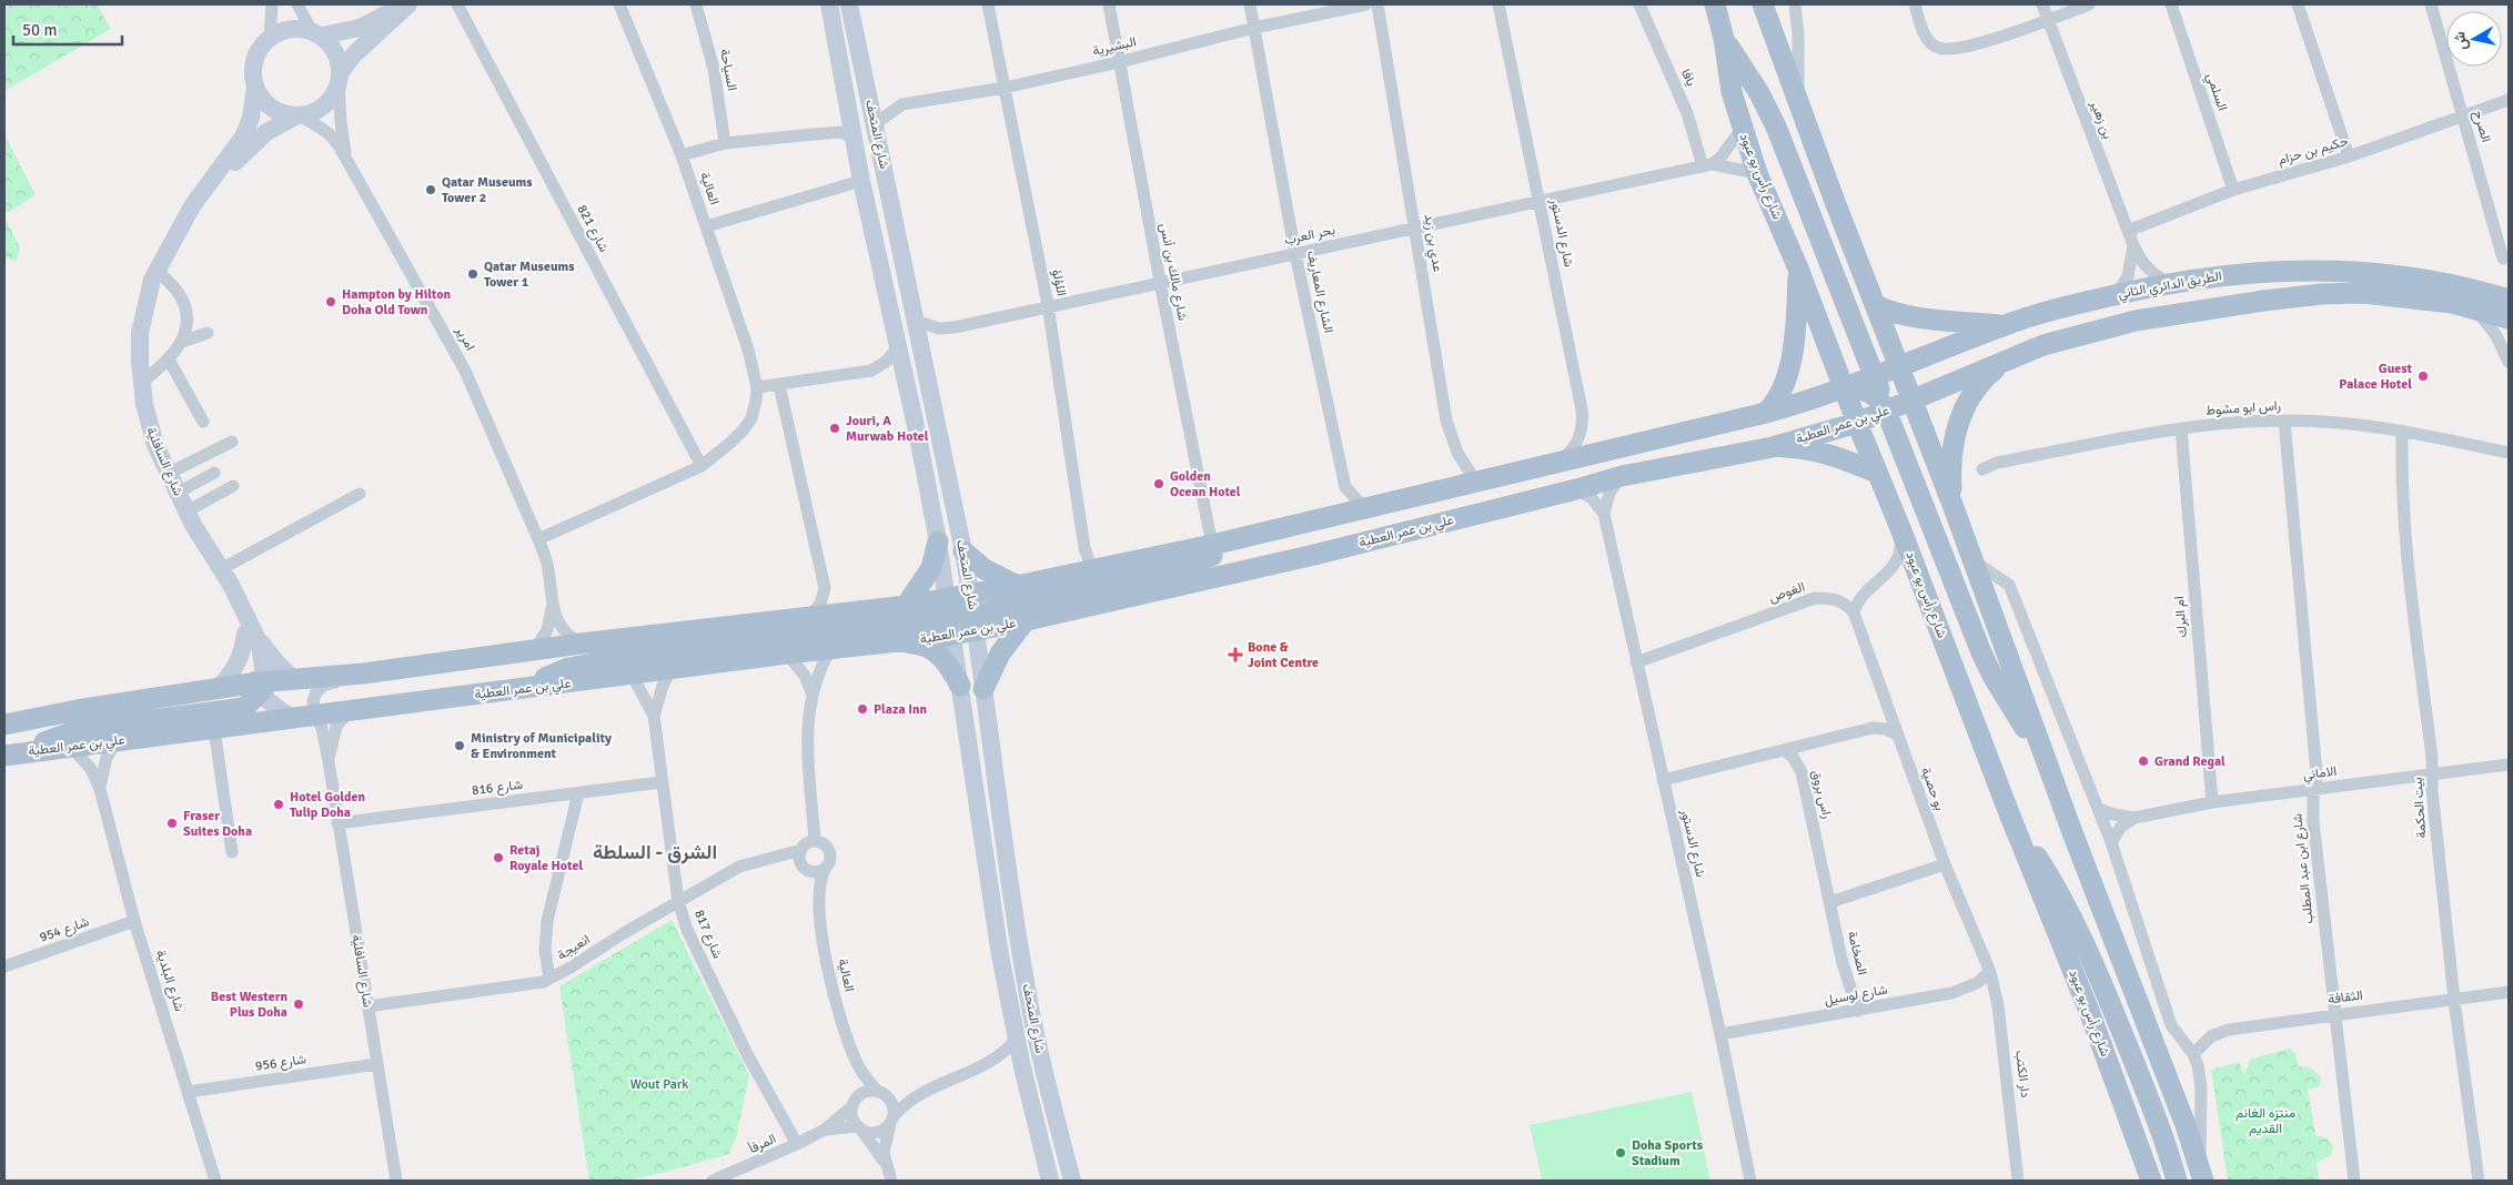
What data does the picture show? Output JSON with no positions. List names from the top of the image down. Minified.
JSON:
{"streets":{"main road":["شارع رأس بو عبود","الطريق الدائري الثاني","علي بن عمر العطية"],"street":["البشيرية","السياحة","يافا","السلمي","بن زهير","الصرح","شارع المتحف","حكيم بن حزام","العالية","شارع 821","شارع الدستور","بحر العرب","عدي بن زيد","شارع مالك بن أنس","اللؤلؤ","الشارع المعاريف","امرير","راس ابو مشوط","شارع السافلية","الغوص","ام البرك","الاماني","شارع 816","بو حصية","راس بروق","بيت الحكمة","شارع ابن عبد المطلب","شارع 954","شارع 817","انعيجة","الصخامة","شارع البلدية","شارع لوسيل","الثقافة","شارع 956","دار الكتب","المرفأ"]},"crossings":[["البشيرية","شارع المتحف"],["البشيرية","شارع مالك بن أنس"],["البشيرية","اللؤلؤ"],["البشيرية","الشارع المعاريف"],["يافا","بحر العرب"],["السلمي","حكيم بن حزام"],["بن زهير","حكيم بن حزام"],["بن زهير","الطريق الدائري الثاني"],["الصرح","حكيم بن حزام"],["شارع المتحف","بحر العرب"],["شارع المتحف","علي بن عمر العطية"],["شارع رأس بو عبود","بحر العرب"],["شارع رأس بو عبود","الطريق الدائري الثاني"],["شارع رأس بو عبود","علي بن عمر العطية"],["العالية","انعيجة"],["العالية","المرفأ"],["شارع الدستور","بحر العرب"],["شارع الدستور","الغوص"],["شارع الدستور","شارع لوسيل"],["بحر العرب","عدي بن زيد"],["بحر العرب","شارع مالك بن أنس"],["بحر العرب","اللؤلؤ"],["بحر العرب","الشارع المعاريف"],["امرير","شارع السافلية"],["راس ابو مشوط","ام البرك"],["راس ابو مشوط","بيت الحكمة"],["راس ابو مشوط","شارع ابن عبد المطلب"],["علي بن عمر العطية","شارع السافلية"],["علي بن عمر العطية","شارع 817"],["علي بن عمر العطية","شارع البلدية"],["شارع السافلية","شارع 816"],["شارع السافلية","انعيجة"],["شارع السافلية","شارع 956"],["الغوص","بو حصية"],["ام البرك","الاماني"],["الاماني","بيت الحكمة"],["الاماني","شارع ابن عبد المطلب"],["شارع 816","شارع 817"],["بو حصية","شارع لوسيل"],["بو حصية","دار الكتب"],["راس بروق","الصخامة"],["بيت الحكمة","الثقافة"],["شارع ابن عبد المطلب","الثقافة"],["شارع 954","شارع البلدية"],["شارع 817","انعيجة"],["شارع 817","المرفأ"],["الصخامة","شارع لوسيل"],["شارع البلدية","شارع 956"],["شارع لوسيل","دار الكتب"]],"districts":["الشرق - السلطة"],"parks":["Wout Park","منتزه الغانم القديم"],"places":{"other":["Qatar Museums Tower 2","Qatar Museums Tower 1","Hampton by Hilton Doha Old Town","Guest Palace Hotel","Jouri, A Murwab Hotel","Golden Ocean Hotel","Plaza Inn","Ministry of Municipality & Environment","Grand Regal","Hotel Golden Tulip Doha","Fraser Suites Doha","Retaj Royale Hotel","Best Western Plus Doha","Doha Sports Stadium"],"health":["Bone & Joint Centre"]},"scale_bar":"50 m","north":"left"}
